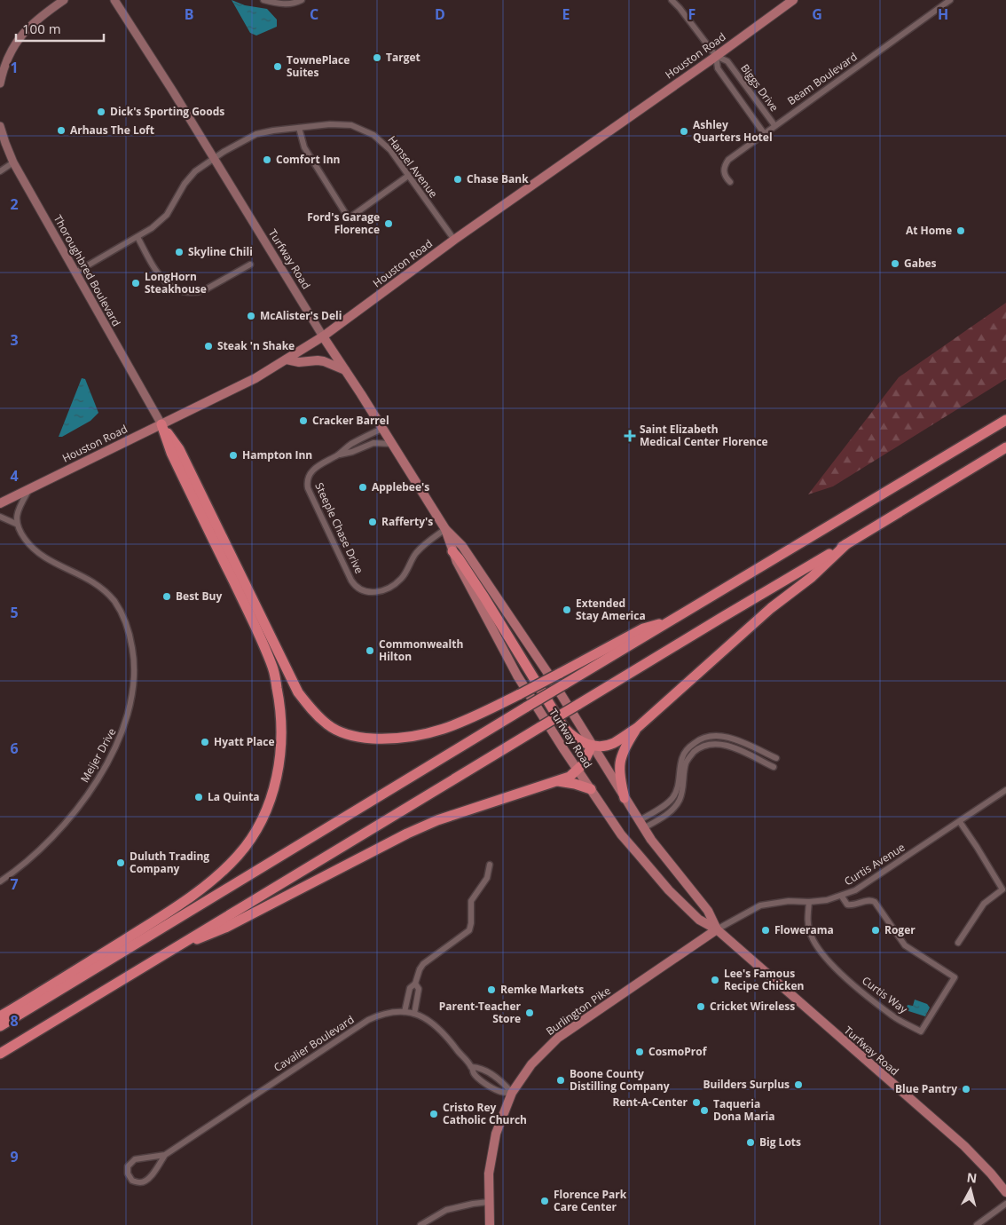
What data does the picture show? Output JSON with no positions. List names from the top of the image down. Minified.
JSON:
{"streets":{"main road":["Houston Road","Turfway Road","Thoroughbred Boulevard","Burlington Pike"],"street":["Beam Boulevard","Biggs Drive","Hansel Avenue","Steeple Chase Drive","Meijer Drive","Curtis Avenue","Curtis Way","Cavalier Boulevard"]},"crossings":[["Houston Road","Biggs Drive"],["Houston Road","Hansel Avenue"],["Houston Road","Turfway Road"],["Houston Road","Thoroughbred Boulevard"],["Beam Boulevard","Biggs Drive"],["Hansel Avenue","Turfway Road"],["Hansel Avenue","Thoroughbred Boulevard"],["Turfway Road","Steeple Chase Drive"],["Turfway Road","Curtis Avenue"],["Turfway Road","Burlington Pike"],["Curtis Avenue","Curtis Way"],["Curtis Avenue","Burlington Pike"],["Burlington Pike","Cavalier Boulevard"]],"places":{"other":["Target","TownePlace Suites","Dick's Sporting Goods","Arhaus The Loft","Ashley Quarters Hotel","Comfort Inn","Chase Bank","Ford's Garage Florence","At Home","Skyline Chili","Gabes","LongHorn Steakhouse","McAlister's Deli","Steak 'n Shake","Cracker Barrel","Hampton Inn","Applebee's","Rafferty's","Best Buy","Extended Stay America","Commonwealth Hilton","Hyatt Place","La Quinta","Duluth Trading Company","Flowerama","Roger","Lee's Famous Recipe Chicken","Remke Markets","Cricket Wireless","Parent-Teacher Store","CosmoProf","Boone County Distilling Company","Builders Surplus","Blue Pantry","Rent-A-Center","Taqueria Dona Maria","Cristo Rey Catholic Church","Big Lots","Florence Park Care Center"],"health":["Saint Elizabeth Medical Center Florence"]},"scale_bar":"100 m","north":"top","grid":{"columns":["B","C","D","E","F","G","H"],"rows":["1","2","3","4","5","6","7","8","9"]}}
